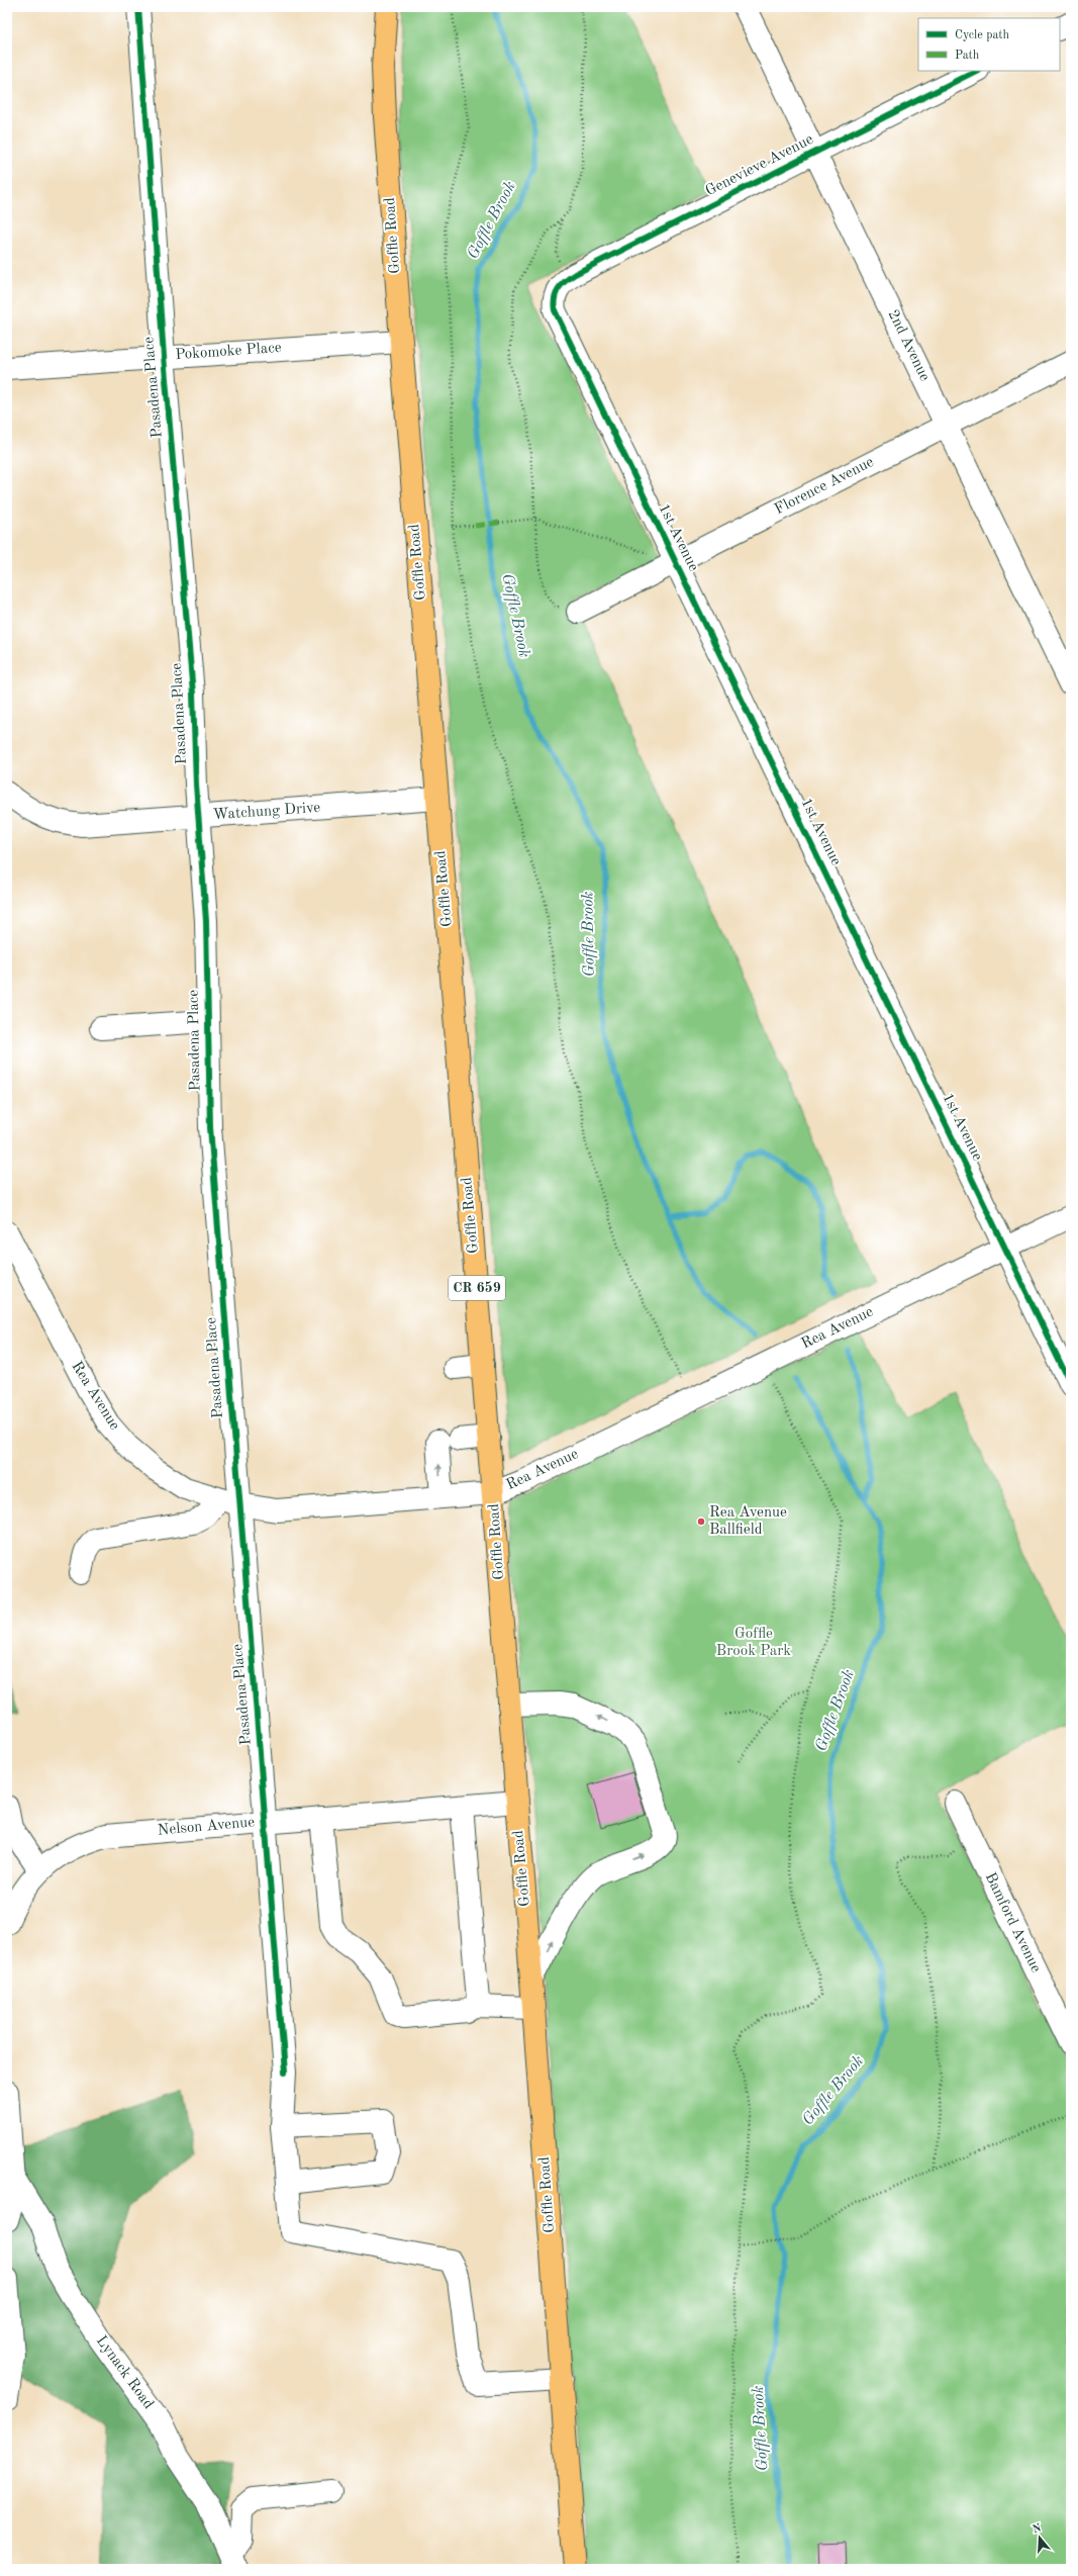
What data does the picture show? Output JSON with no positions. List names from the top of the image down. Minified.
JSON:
{"streets":{"main road":["Goffle Road","CR 659"],"street":["Genevieve Avenue","2nd Avenue","Pokomoke Place","Pasadena Place","Florence Avenue","1st Avenue","Watchung Drive","Rea Avenue","Nelson Avenue","Bamford Avenue","Lynack Road"]},"crossings":[["Genevieve Avenue","2nd Avenue"],["Genevieve Avenue","1st Avenue"],["Goffle Road","Pokomoke Place"],["Goffle Road","Pasadena Place"],["Goffle Road","Watchung Drive"],["Goffle Road","Rea Avenue"],["Goffle Road","Nelson Avenue"],["2nd Avenue","Florence Avenue"],["Pokomoke Place","Pasadena Place"],["Pasadena Place","Watchung Drive"],["Pasadena Place","Rea Avenue"],["Pasadena Place","Nelson Avenue"],["Florence Avenue","1st Avenue"],["1st Avenue","Rea Avenue"]],"water":["Goffle Brook"],"parks":["Goffle Brook Park"],"places":["Rea Avenue Ballfield"],"legend":["Cycle path","Path"],"north":"top"}
